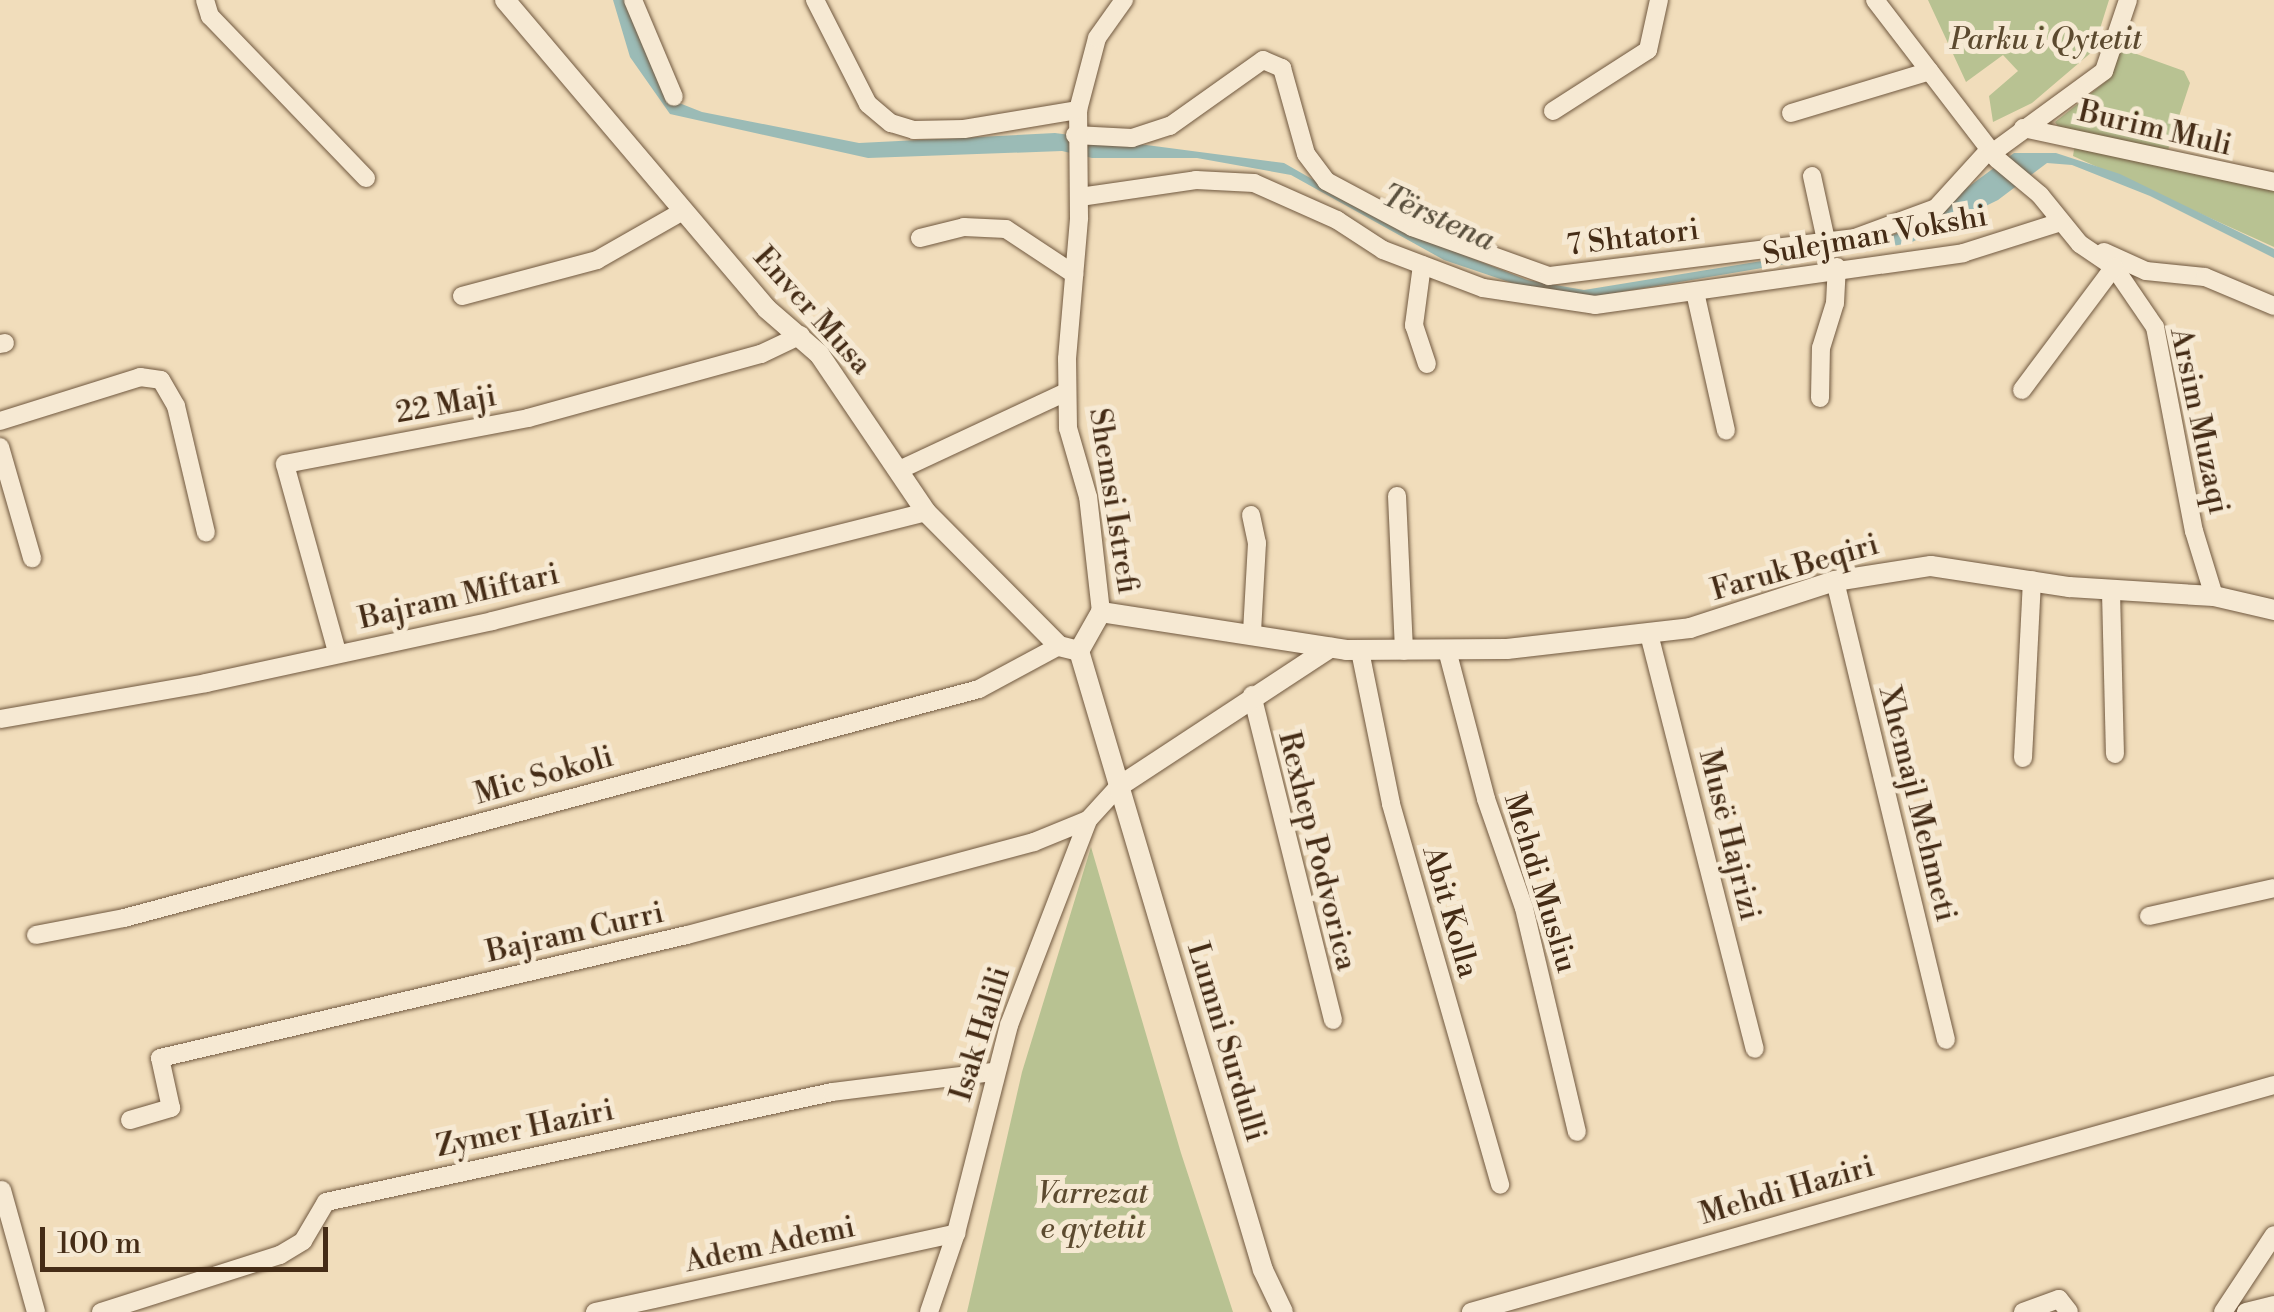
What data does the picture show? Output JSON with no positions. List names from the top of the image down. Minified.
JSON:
{"streets":{"street":["Burim Muli","Sulejman Vokshi","7 Shtatori","Enver Musa","22 Maji","Arsim Muzaqi","Shemsi Istrefi","Faruk Beqiri","Bajram Miftari","Mic Sokoli","Xhemajl Mehmeti","Musë Hajrizi","Rexhep Podvorica","Mehdi Musliu","Abit Kolla","Bajram Curri","Isak Halili","Lumni Surdulli","Zymer Haziri","Mehdi Haziri","Adem Ademi"]},"crossings":[["Burim Muli","7 Shtatori"],["Sulejman Vokshi","Arsim Muzaqi"],["Sulejman Vokshi","Shemsi Istrefi"],["7 Shtatori","Arsim Muzaqi"],["7 Shtatori","Shemsi Istrefi"],["Enver Musa","22 Maji"],["Enver Musa","Shemsi Istrefi"],["Enver Musa","Bajram Miftari"],["Enver Musa","Mic Sokoli"],["22 Maji","Bajram Miftari"],["Arsim Muzaqi","Faruk Beqiri"],["Shemsi Istrefi","Faruk Beqiri"],["Shemsi Istrefi","Mic Sokoli"],["Faruk Beqiri","Xhemajl Mehmeti"],["Faruk Beqiri","Musë Hajrizi"],["Faruk Beqiri","Mehdi Musliu"],["Faruk Beqiri","Abit Kolla"],["Bajram Curri","Isak Halili"],["Isak Halili","Lumni Surdulli"],["Isak Halili","Zymer Haziri"],["Isak Halili","Adem Ademi"]],"water":["Tërstena"],"parks":["Parku i Qytetit","Varrezat e qytetit"],"scale_bar":"100 m"}
